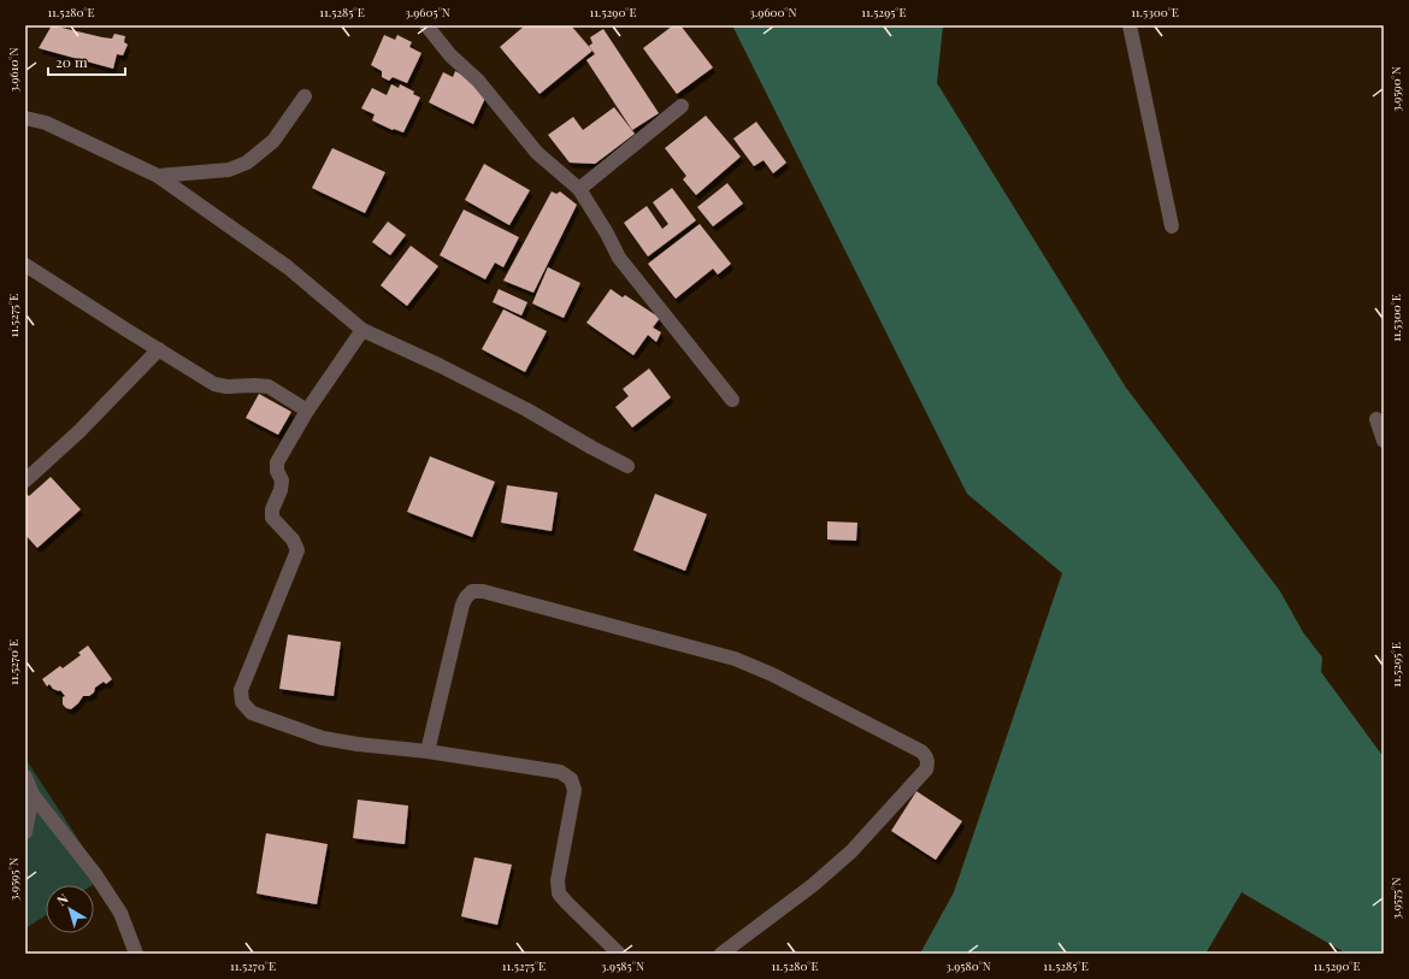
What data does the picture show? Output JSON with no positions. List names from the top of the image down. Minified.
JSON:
{"scale_bar":"20 m","north":"top left","coordinates":["11.5280°E","11.5285°E","3.9605°N","11.5290°E","3.9600°N","11.5295°E","11.5300°E","3.9610°N","3.9590°N","11.5275°E","11.5270°E","3.9595°N","3.9575°N","3.9585°N","3.9580°N"]}
